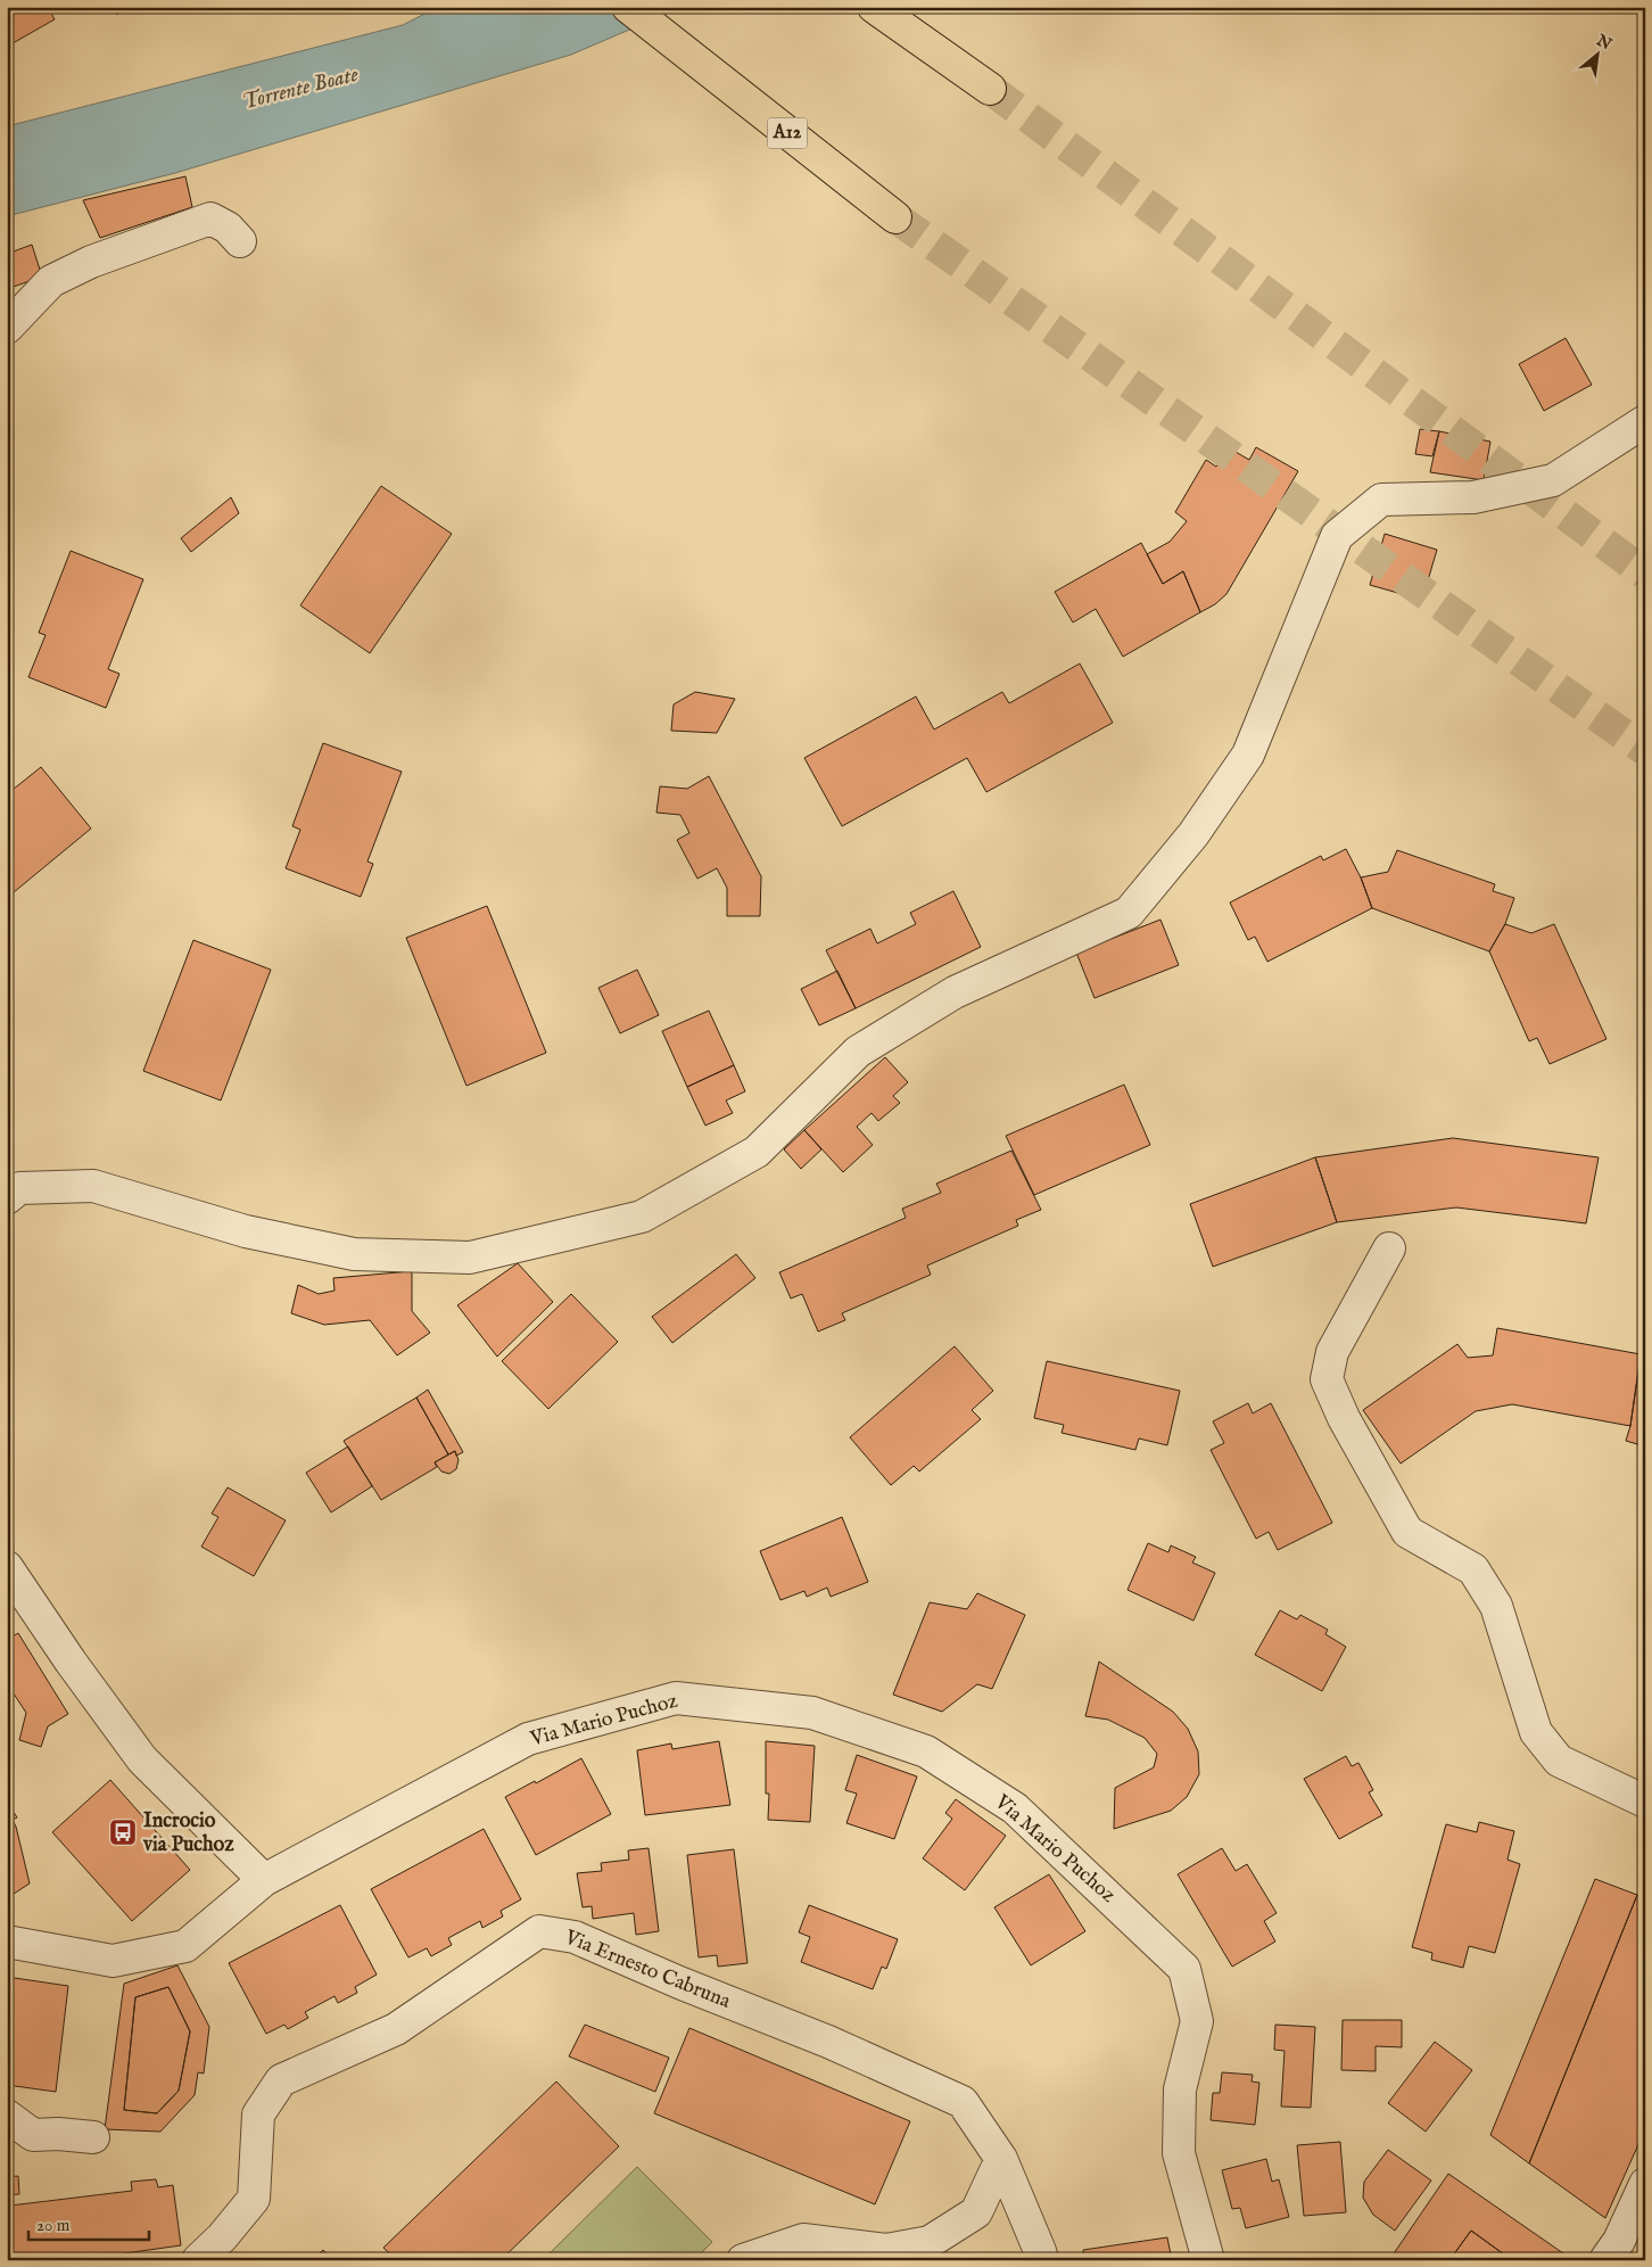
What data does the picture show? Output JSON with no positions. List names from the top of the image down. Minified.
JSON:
{"streets":{"highway":["A12"],"street":["Via Mario Puchoz","Via Ernesto Cabruna"]},"water":["Torrente Boate"],"places":{"bus stop":["Incrocio via Puchoz"]},"scale_bar":"20 m","north":"top right"}
